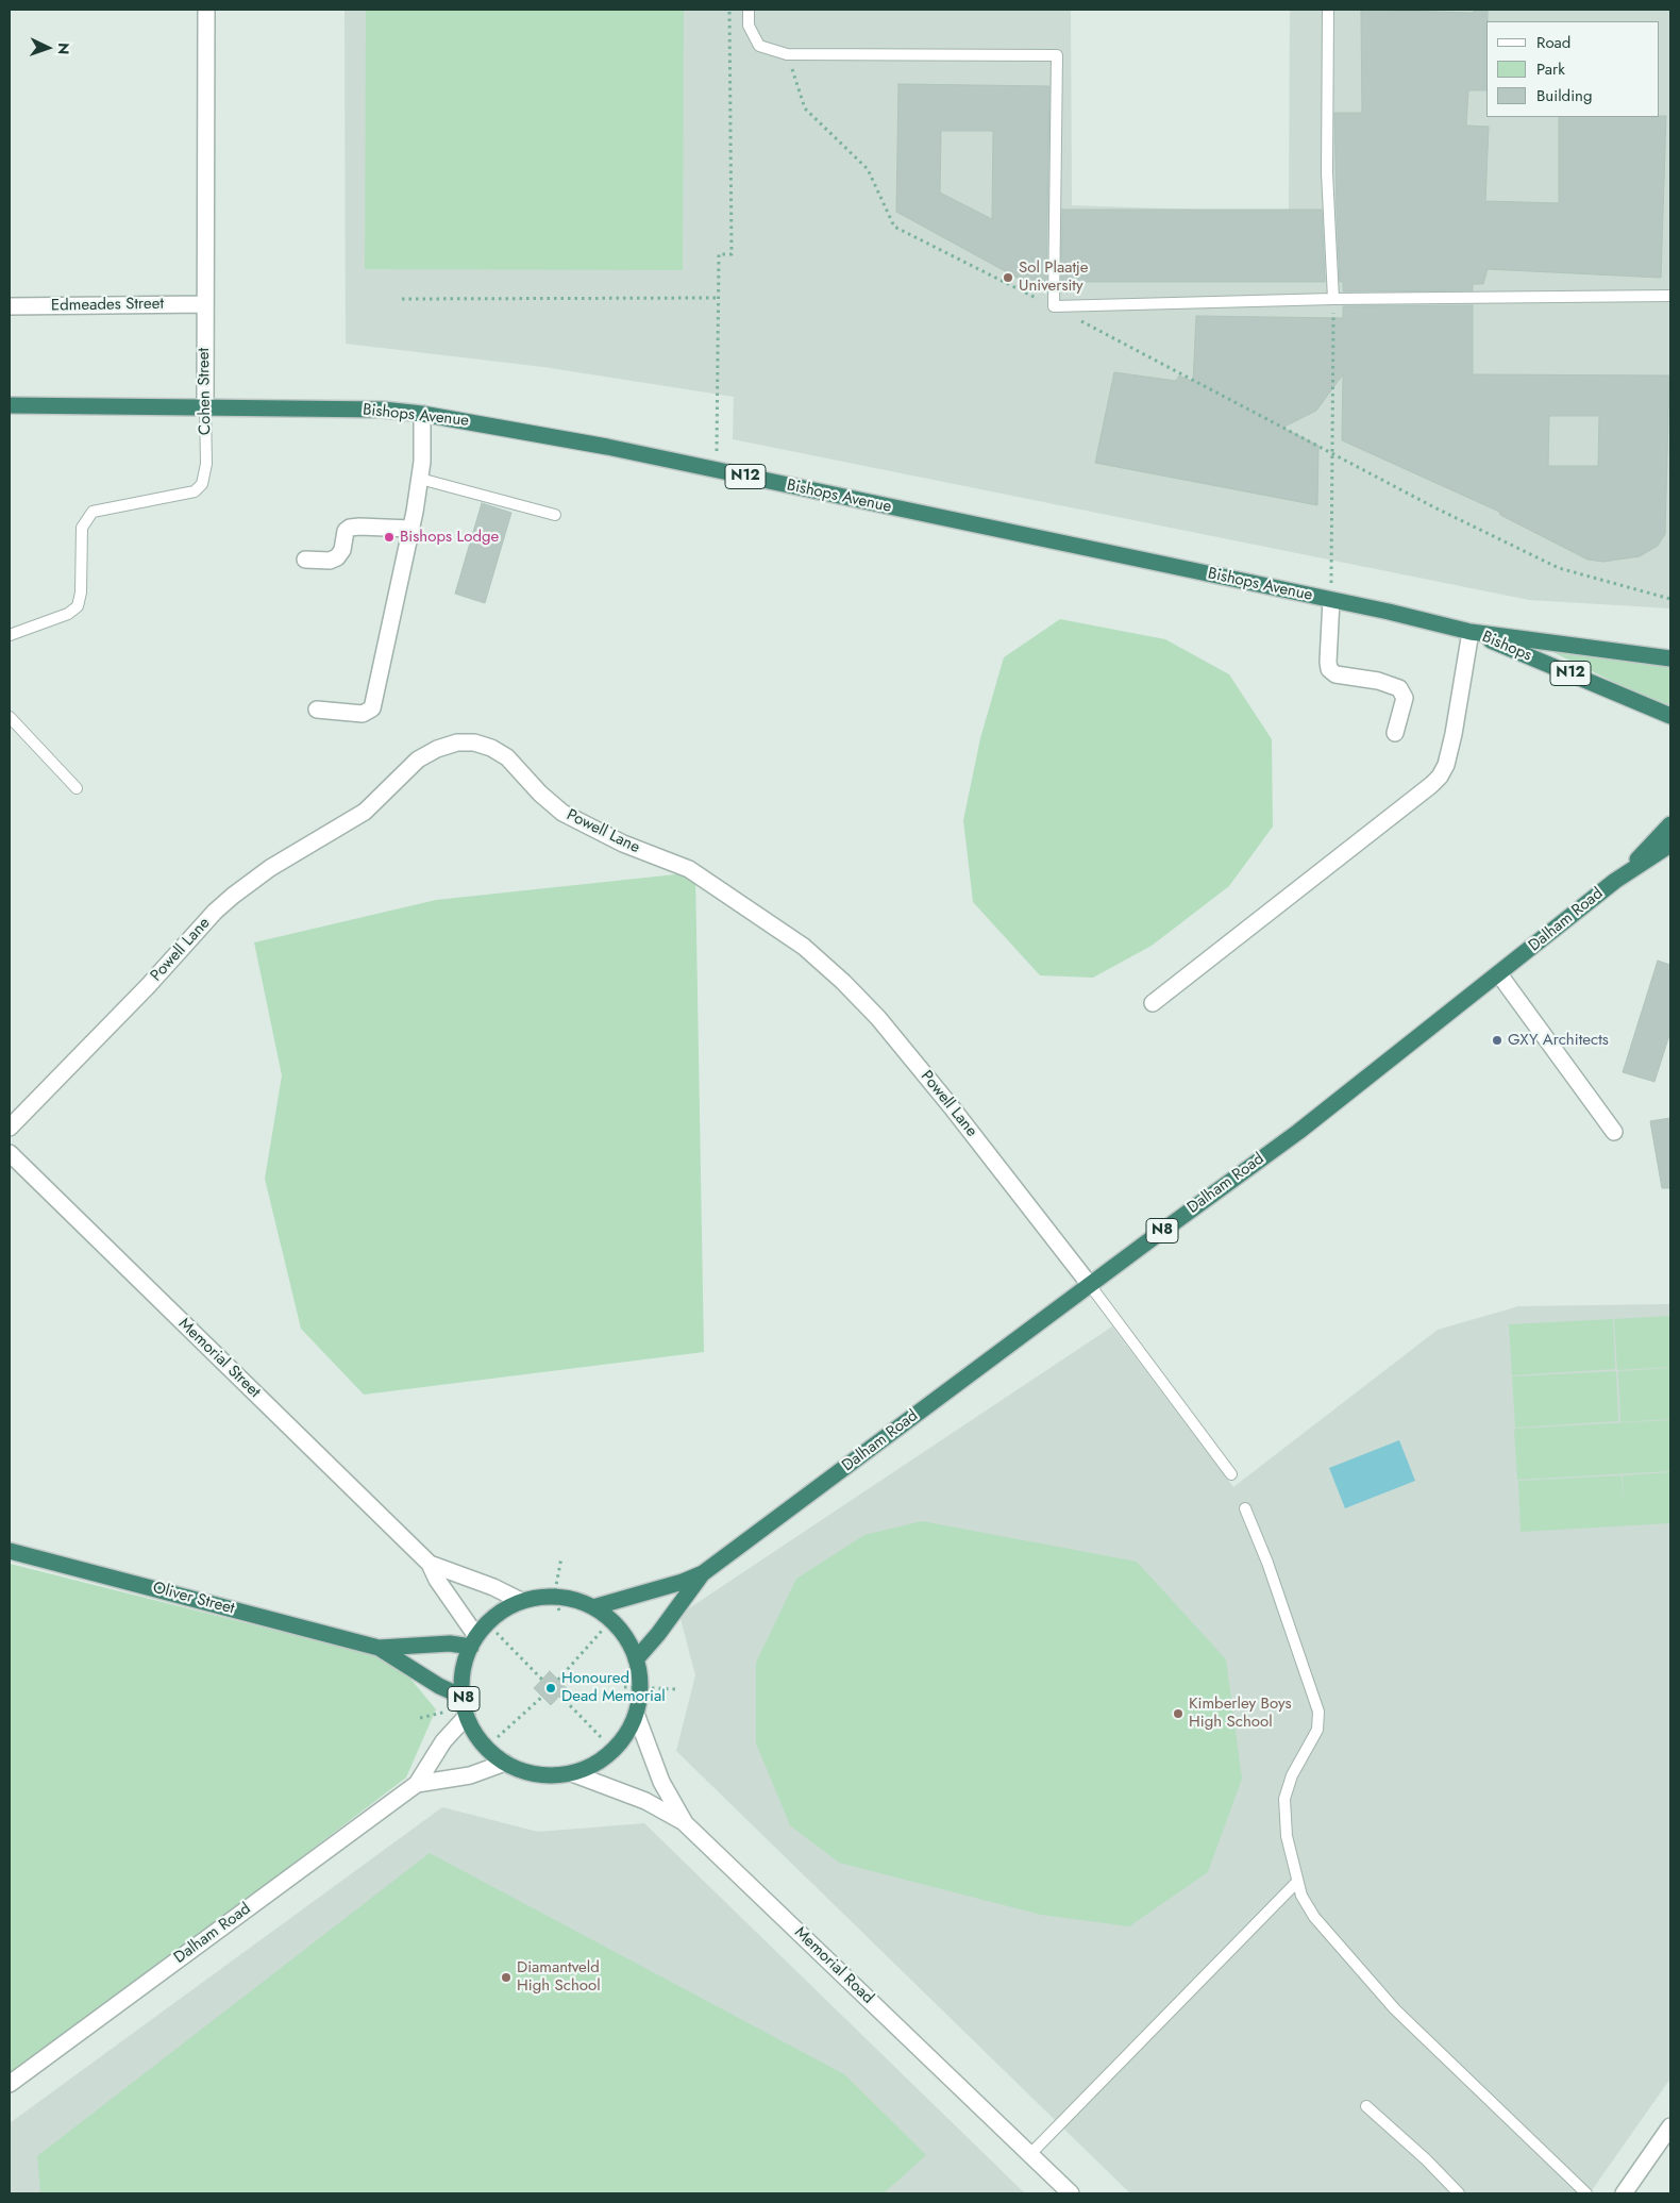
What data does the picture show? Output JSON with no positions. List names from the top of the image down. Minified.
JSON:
{"streets":{"highway":["Bishops Avenue","N12","Bishops","Dalham Road","N8","Oliver Street"],"street":["Edmeades Street","Cohen Street","Powell Lane","Memorial Street","Memorial Road"]},"crossings":[["Edmeades Street","Cohen Street"],["Cohen Street","Bishops Avenue"],["Bishops Avenue","Bishops"],["Powell Lane","Dalham Road"],["Dalham Road","N8"],["Dalham Road","Memorial Street"],["Dalham Road","Oliver Street"],["Dalham Road","Memorial Road"],["N8","Memorial Street"],["N8","Oliver Street"],["N8","Memorial Road"],["Memorial Street","Oliver Street"],["Memorial Street","Memorial Road"],["Oliver Street","Memorial Road"]],"places":["Sol Plaatje University","Bishops Lodge","GXY Architects","Honoured Dead Memorial","Kimberley Boys High School","Diamantveld High School"],"legend":["Road","Park","Building"],"north":"right"}
